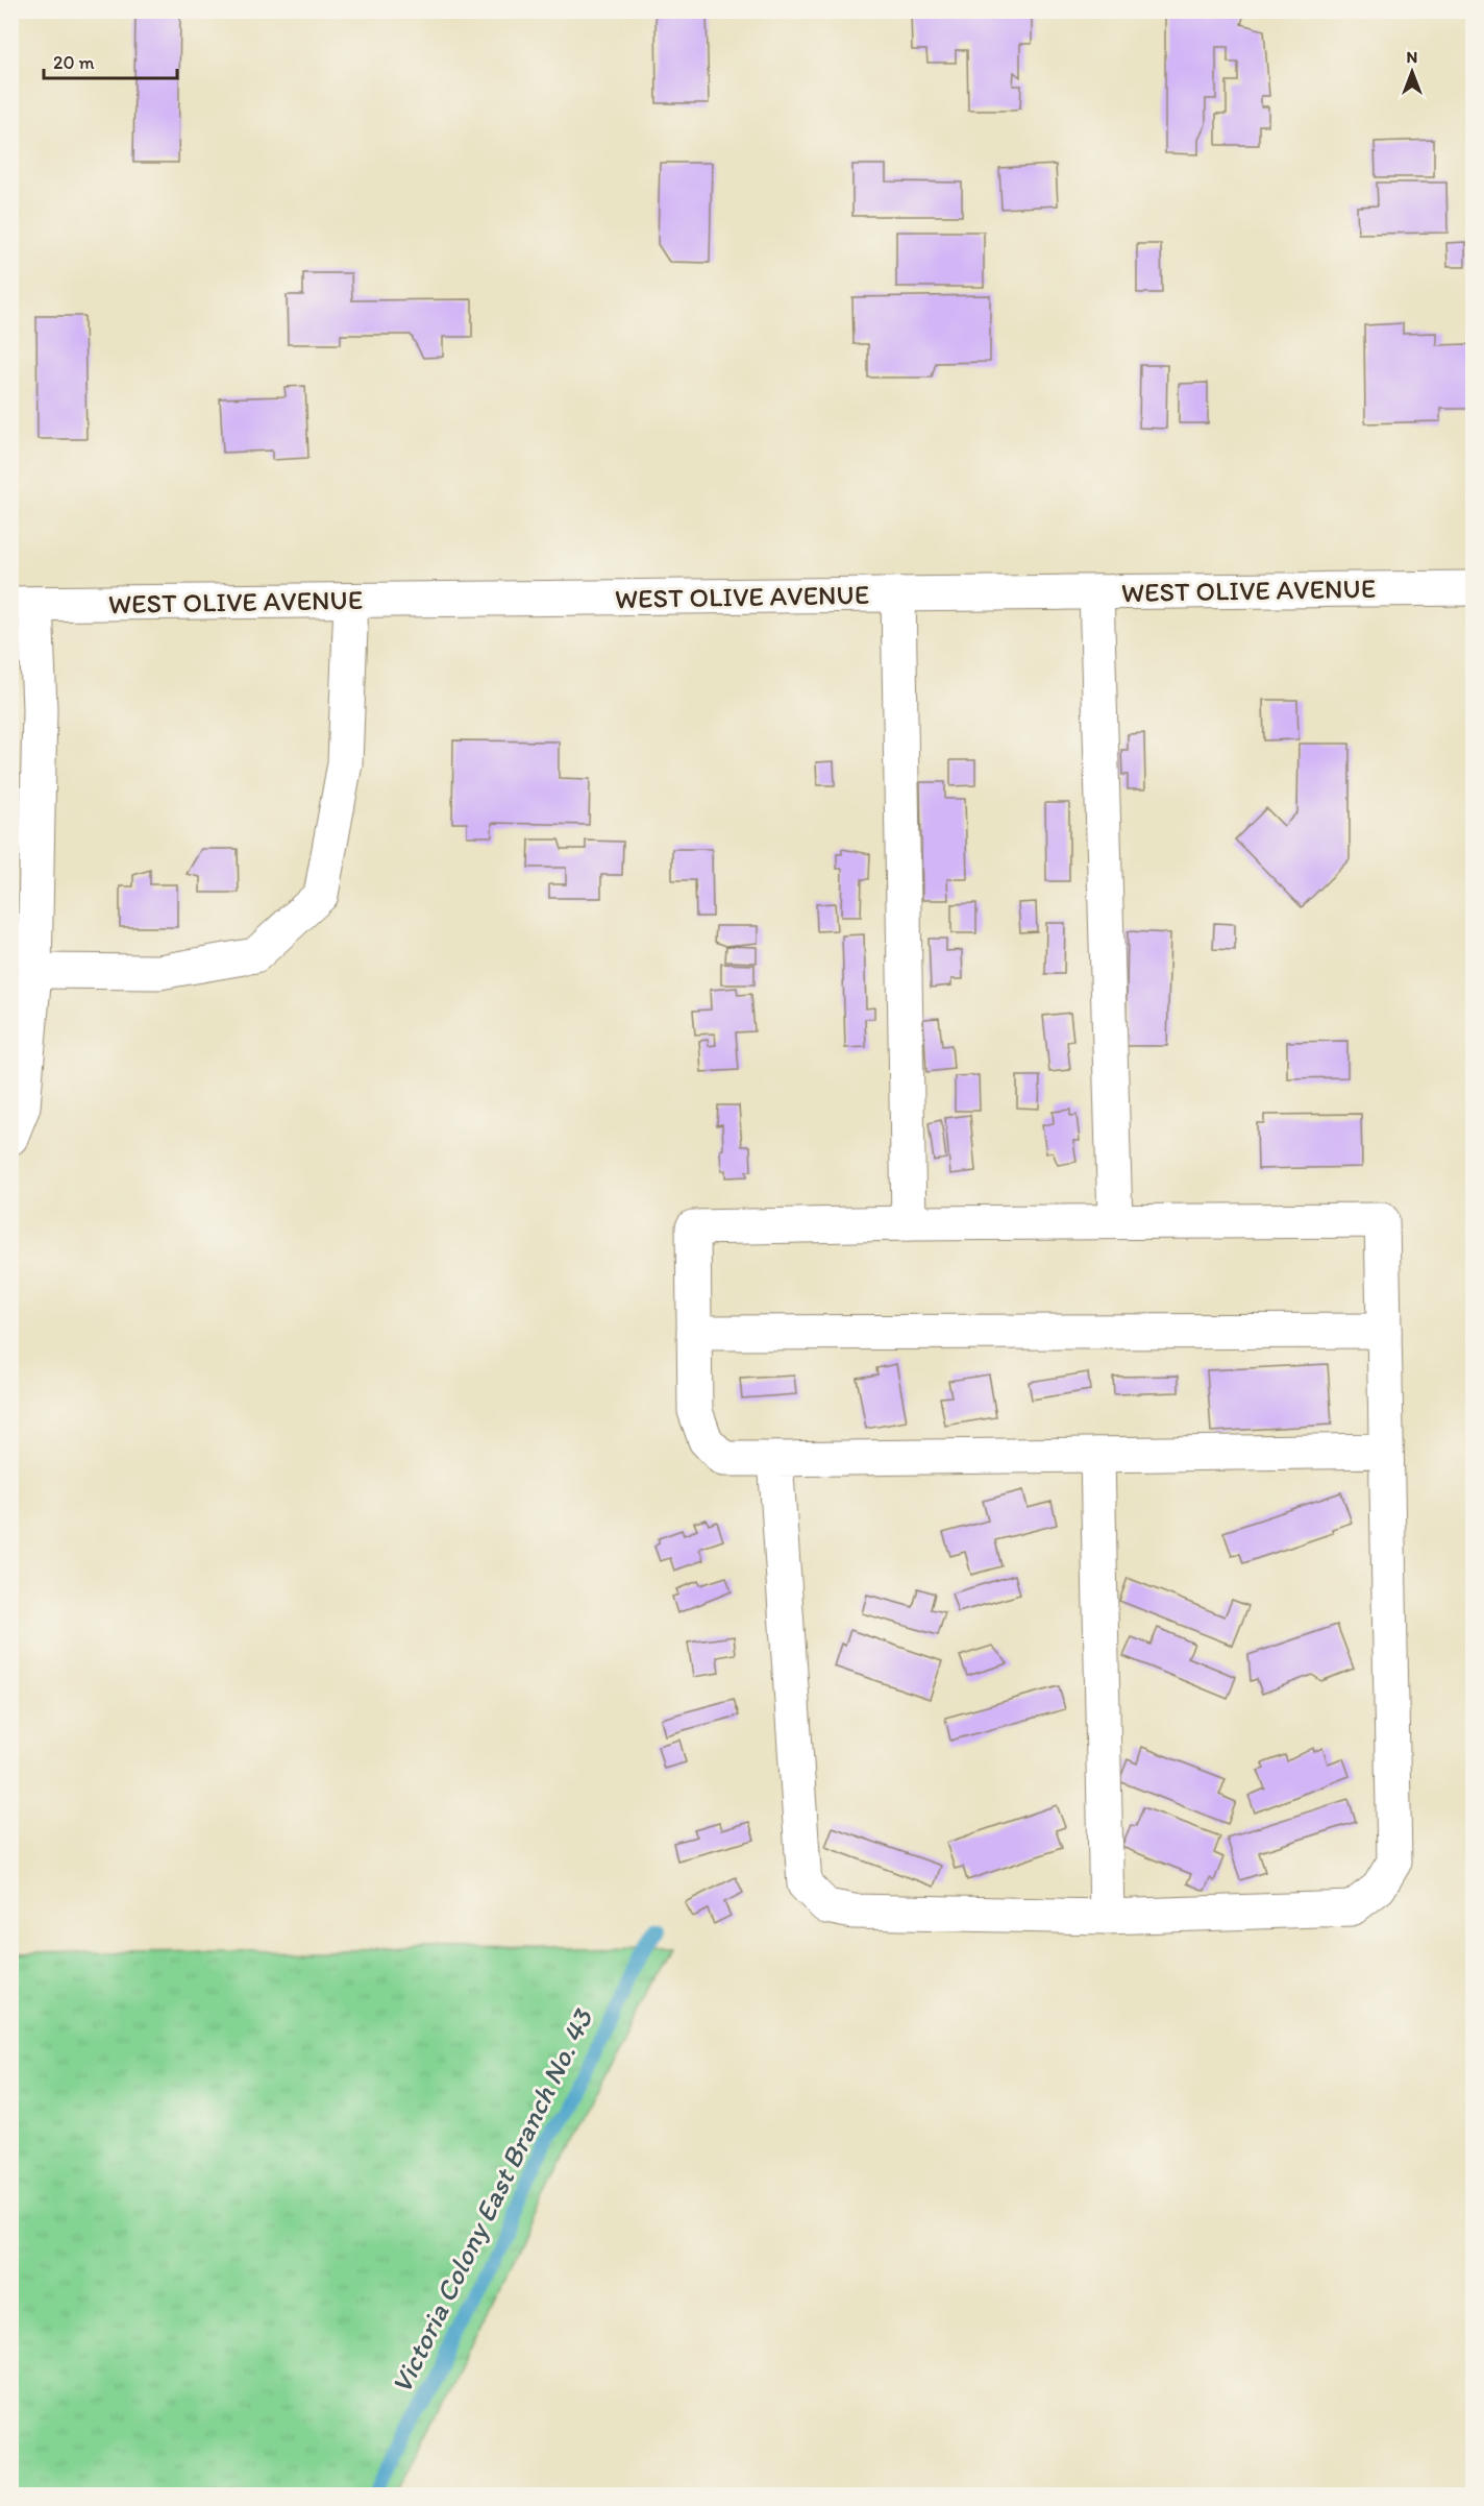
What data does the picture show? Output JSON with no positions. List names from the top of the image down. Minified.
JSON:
{"streets":{"main road":["WEST OLIVE AVENUE"]},"water":["Victoria Colony East Branch No. 43"],"scale_bar":"20 m","north":"top"}
